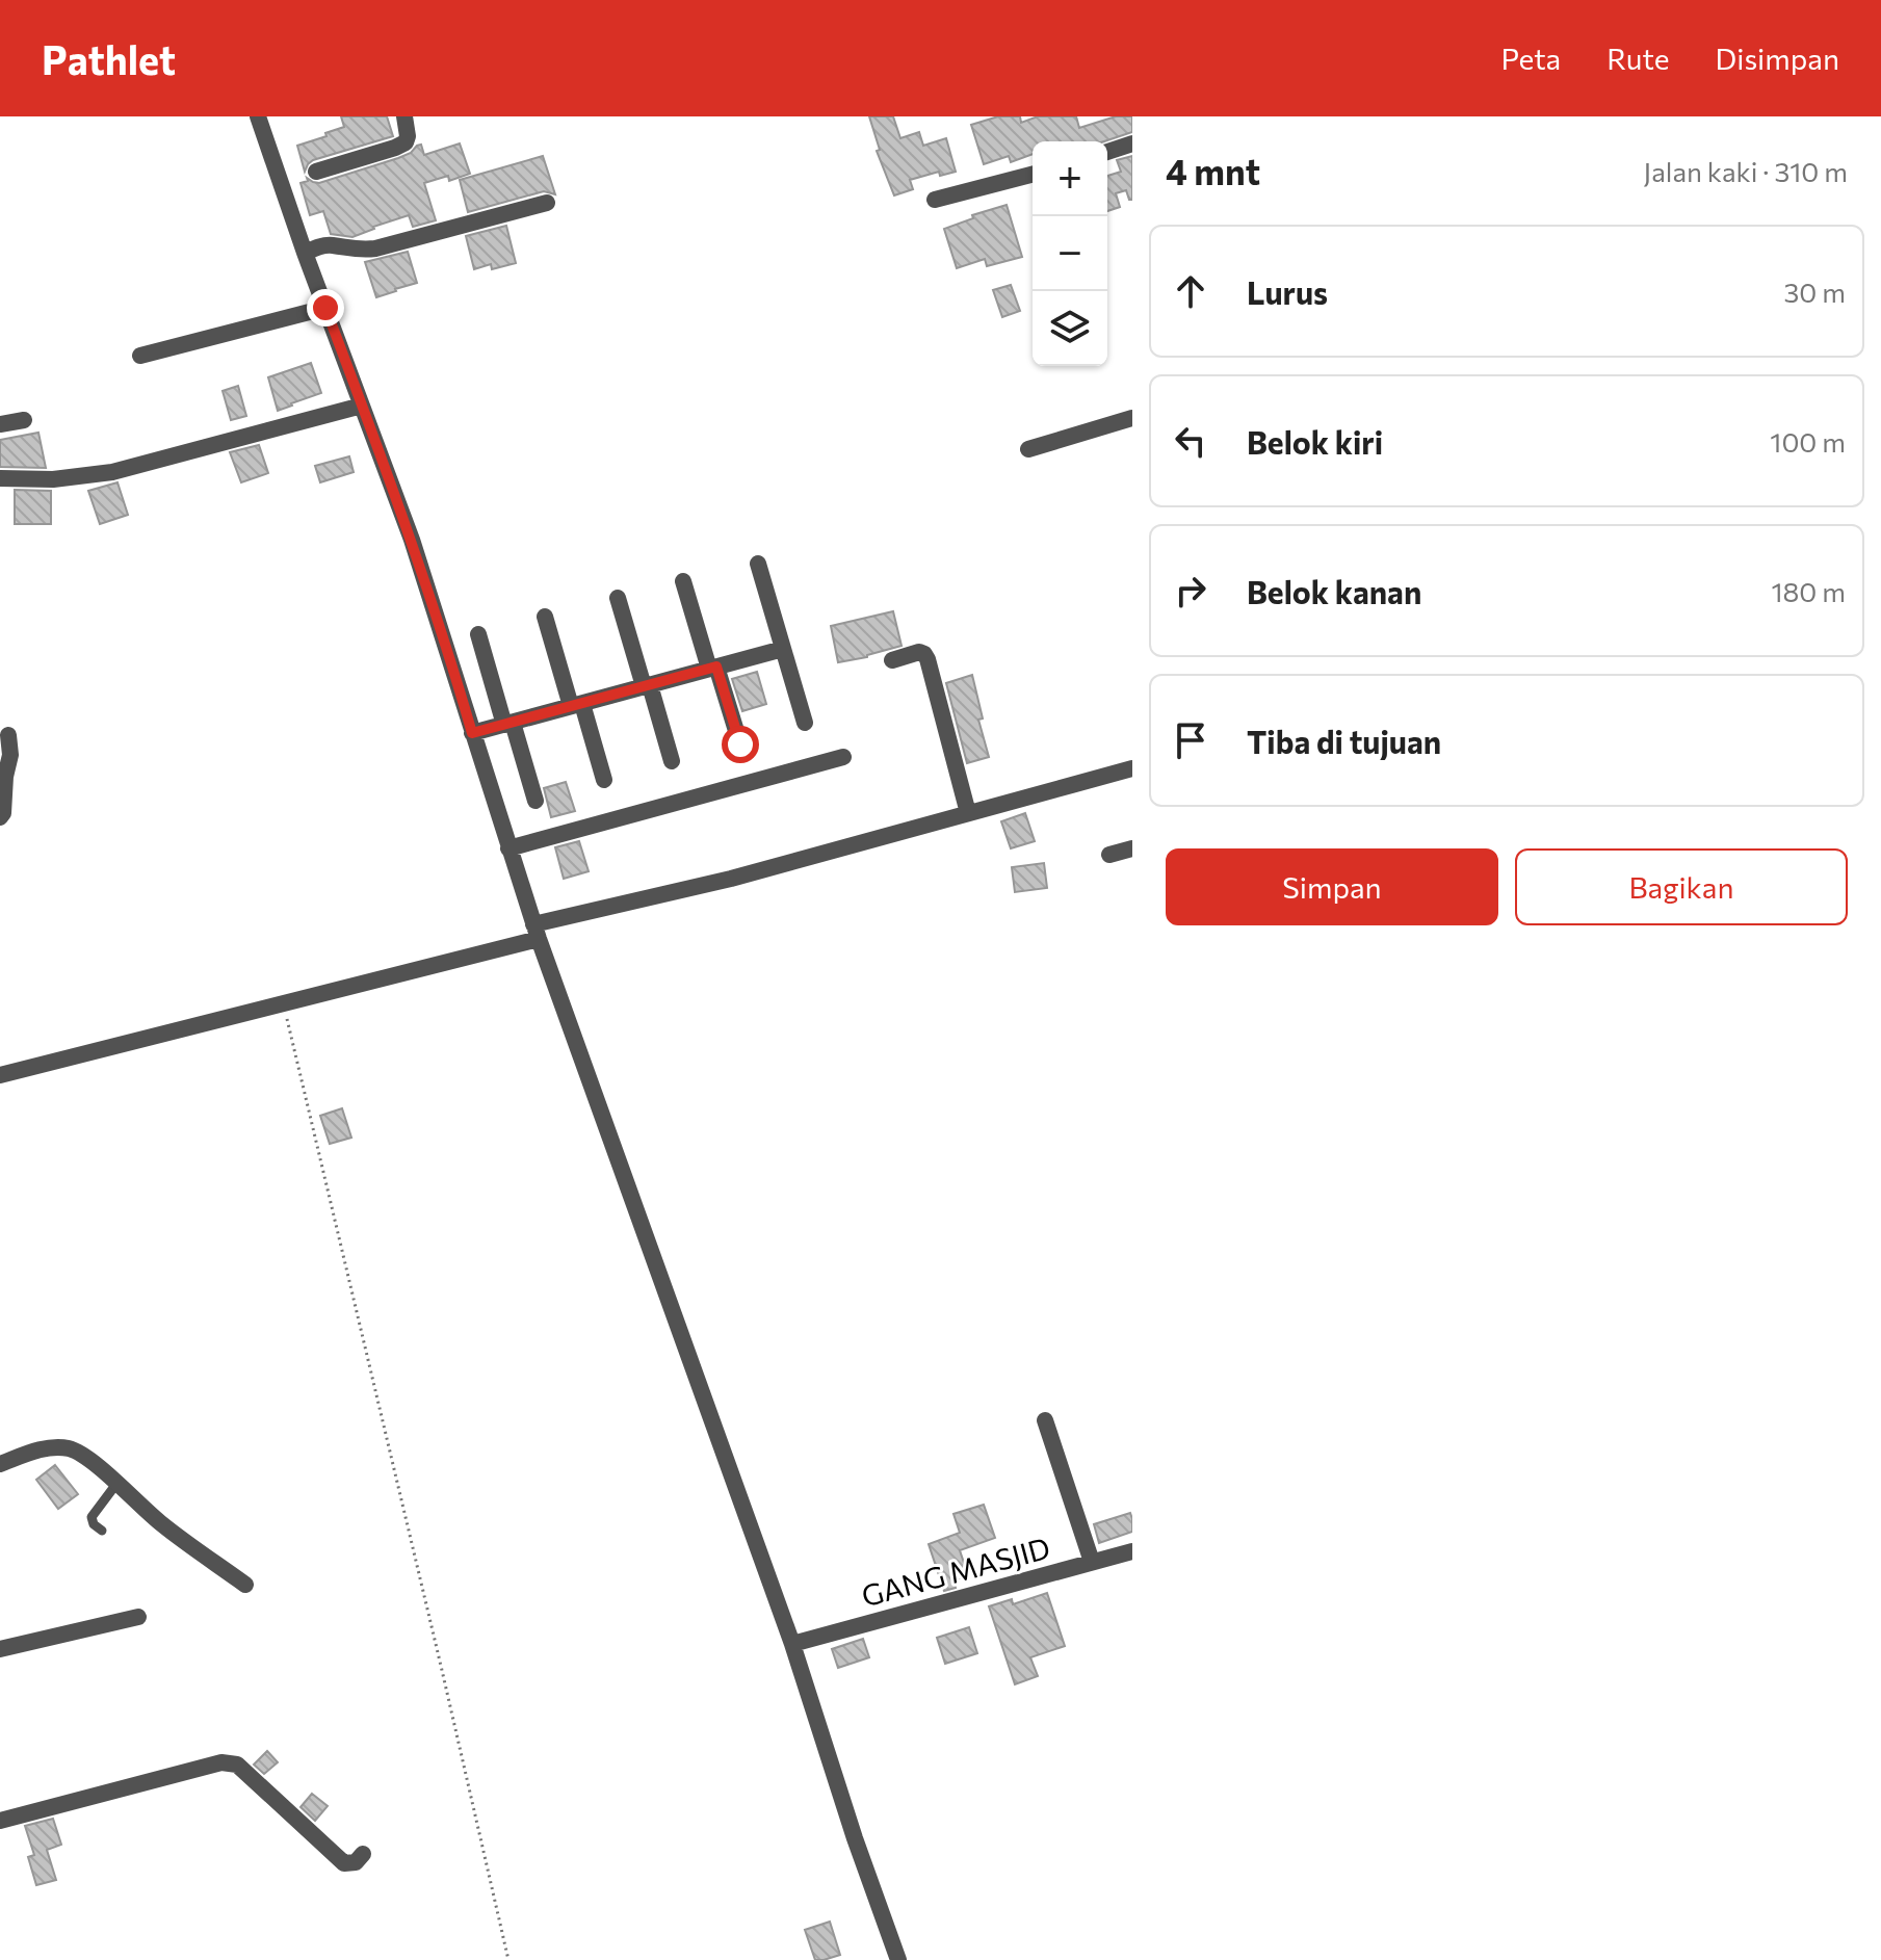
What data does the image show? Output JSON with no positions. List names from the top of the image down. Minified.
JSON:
{"streets":{"street":["GANG MASJID"]},"page":{"header":"Pathlet","nav":["Peta","Rute","Disimpan"],"heading":["4 mnt","Jalan kaki · 310 m"],"map_buttons":["+","−"],"list":[["Lurus","30 m"],["Belok kiri","100 m"],["Belok kanan","180 m"],"Tiba di tujuan"],"buttons":["Simpan","Bagikan"]}}
